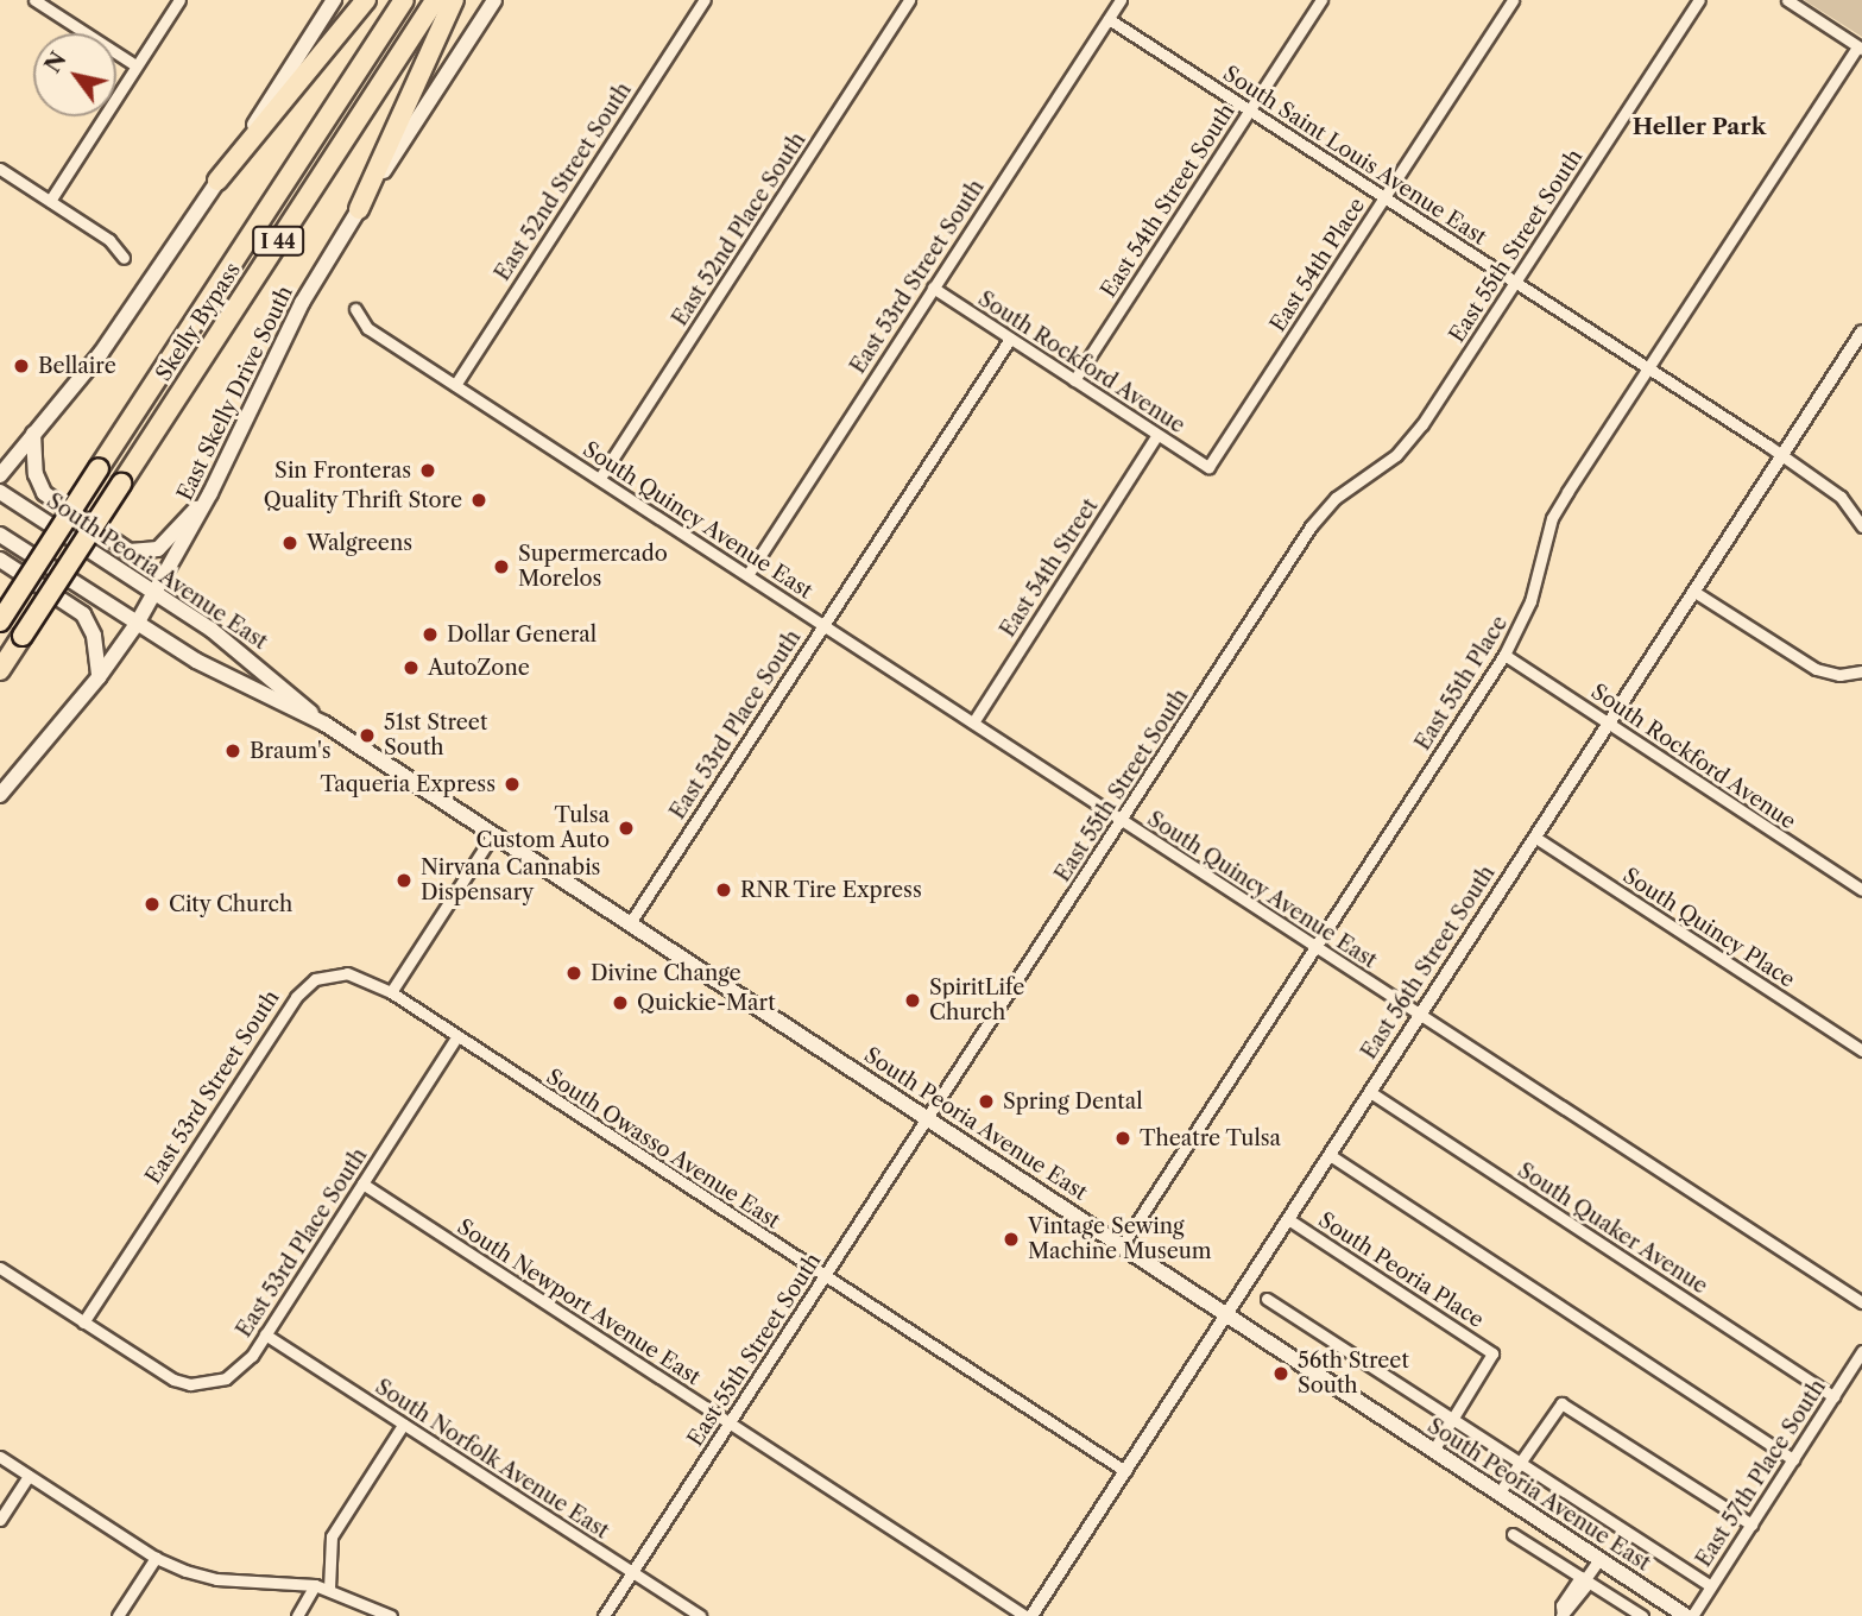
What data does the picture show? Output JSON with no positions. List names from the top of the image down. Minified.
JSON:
{"streets":{"highway":["I 44","Skelly Bypass"],"main road":["East Skelly Drive South","South Peoria Avenue East"],"street":["South Saint Louis Avenue East","East 52nd Street South","East 54th Street South","East 52nd Place South","East 55th Street South","East 54th Place","East 53rd Street South","South Rockford Avenue","South Quincy Avenue East","East 54th Street","East 55th Place","East 53rd Place South","South Quincy Place","East 56th Street South","South Owasso Avenue East","South Quaker Avenue","South Peoria Place","South Newport Avenue East","South Norfolk Avenue East","East 57th Place South"]},"crossings":[["South Saint Louis Avenue East","East 54th Street South"],["South Saint Louis Avenue East","East 55th Street South"],["South Saint Louis Avenue East","East 54th Place"],["South Saint Louis Avenue East","East 53rd Street South"],["South Saint Louis Avenue East","East 55th Place"],["South Saint Louis Avenue East","East 56th Street South"],["East 52nd Street South","South Quincy Avenue East"],["East 54th Street South","South Rockford Avenue"],["East 52nd Place South","South Quincy Avenue East"],["East 55th Street South","South Quincy Avenue East"],["East 55th Street South","South Peoria Avenue East"],["East 55th Street South","South Owasso Avenue East"],["East 55th Street South","South Newport Avenue East"],["East 55th Street South","South Norfolk Avenue East"],["East 54th Place","South Rockford Avenue"],["East 53rd Street South","South Rockford Avenue"],["East 53rd Street South","South Quincy Avenue East"],["East 53rd Street South","East 53rd Place South"],["East 53rd Street South","South Owasso Avenue East"],["South Rockford Avenue","East 54th Street"],["South Rockford Avenue","East 55th Place"],["South Rockford Avenue","East 53rd Place South"],["South Rockford Avenue","East 56th Street South"],["East Skelly Drive South","South Peoria Avenue East"],["South Quincy Avenue East","East 54th Street"],["South Quincy Avenue East","East 55th Place"],["South Quincy Avenue East","East 53rd Place South"],["South Quincy Avenue East","East 56th Street South"],["South Peoria Avenue East","East 55th Place"],["South Peoria Avenue East","East 53rd Place South"],["South Peoria Avenue East","East 56th Street South"],["South Peoria Avenue East","South Peoria Place"],["South Peoria Avenue East","East 57th Place South"],["East 53rd Place South","South Owasso Avenue East"],["East 53rd Place South","South Newport Avenue East"],["East 53rd Place South","South Norfolk Avenue East"],["South Quincy Place","East 56th Street South"],["East 56th Street South","South Owasso Avenue East"],["East 56th Street South","South Quaker Avenue"],["East 56th Street South","South Peoria Place"],["East 56th Street South","South Newport Avenue East"],["South Quaker Avenue","East 57th Place South"]],"districts":["Heller Park"],"places":["Bellaire","Sin Fronteras","Quality Thrift Store","Walgreens","Supermercado Morelos","Dollar General","AutoZone","51st Street South","Braum's","Taqueria Express","Tulsa Custom Auto","Nirvana Cannabis Dispensary","RNR Tire Express","City Church","Divine Change","SpiritLife Church","Quickie-Mart","Spring Dental","Theatre Tulsa","Vintage Sewing Machine Museum","56th Street South"],"north":"top left"}
